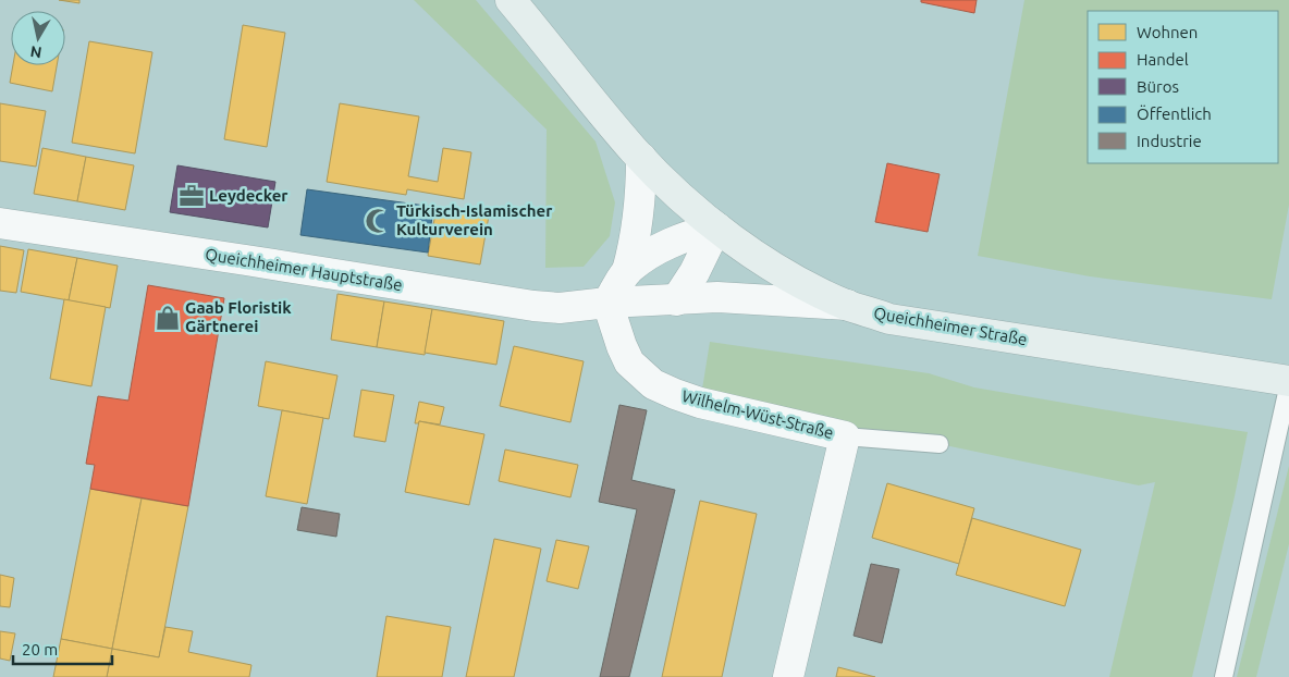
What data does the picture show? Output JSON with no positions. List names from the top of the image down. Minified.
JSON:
{"streets":{"main road":["Queichheimer Straße"],"street":["Queichheimer Hauptstraße","Wilhelm-Wüst-Straße"]},"crossings":[["Queichheimer Hauptstraße","Queichheimer Straße"],["Queichheimer Hauptstraße","Wilhelm-Wüst-Straße"]],"places":{"office":["Leydecker"],"mosque":["Türkisch-Islamischer Kulturverein"],"shop":["Gaab Floristik Gärtnerei"]},"legend":["Wohnen","Handel","Büros","Öffentlich","Industrie"],"scale_bar":"20 m","north":"bottom"}
